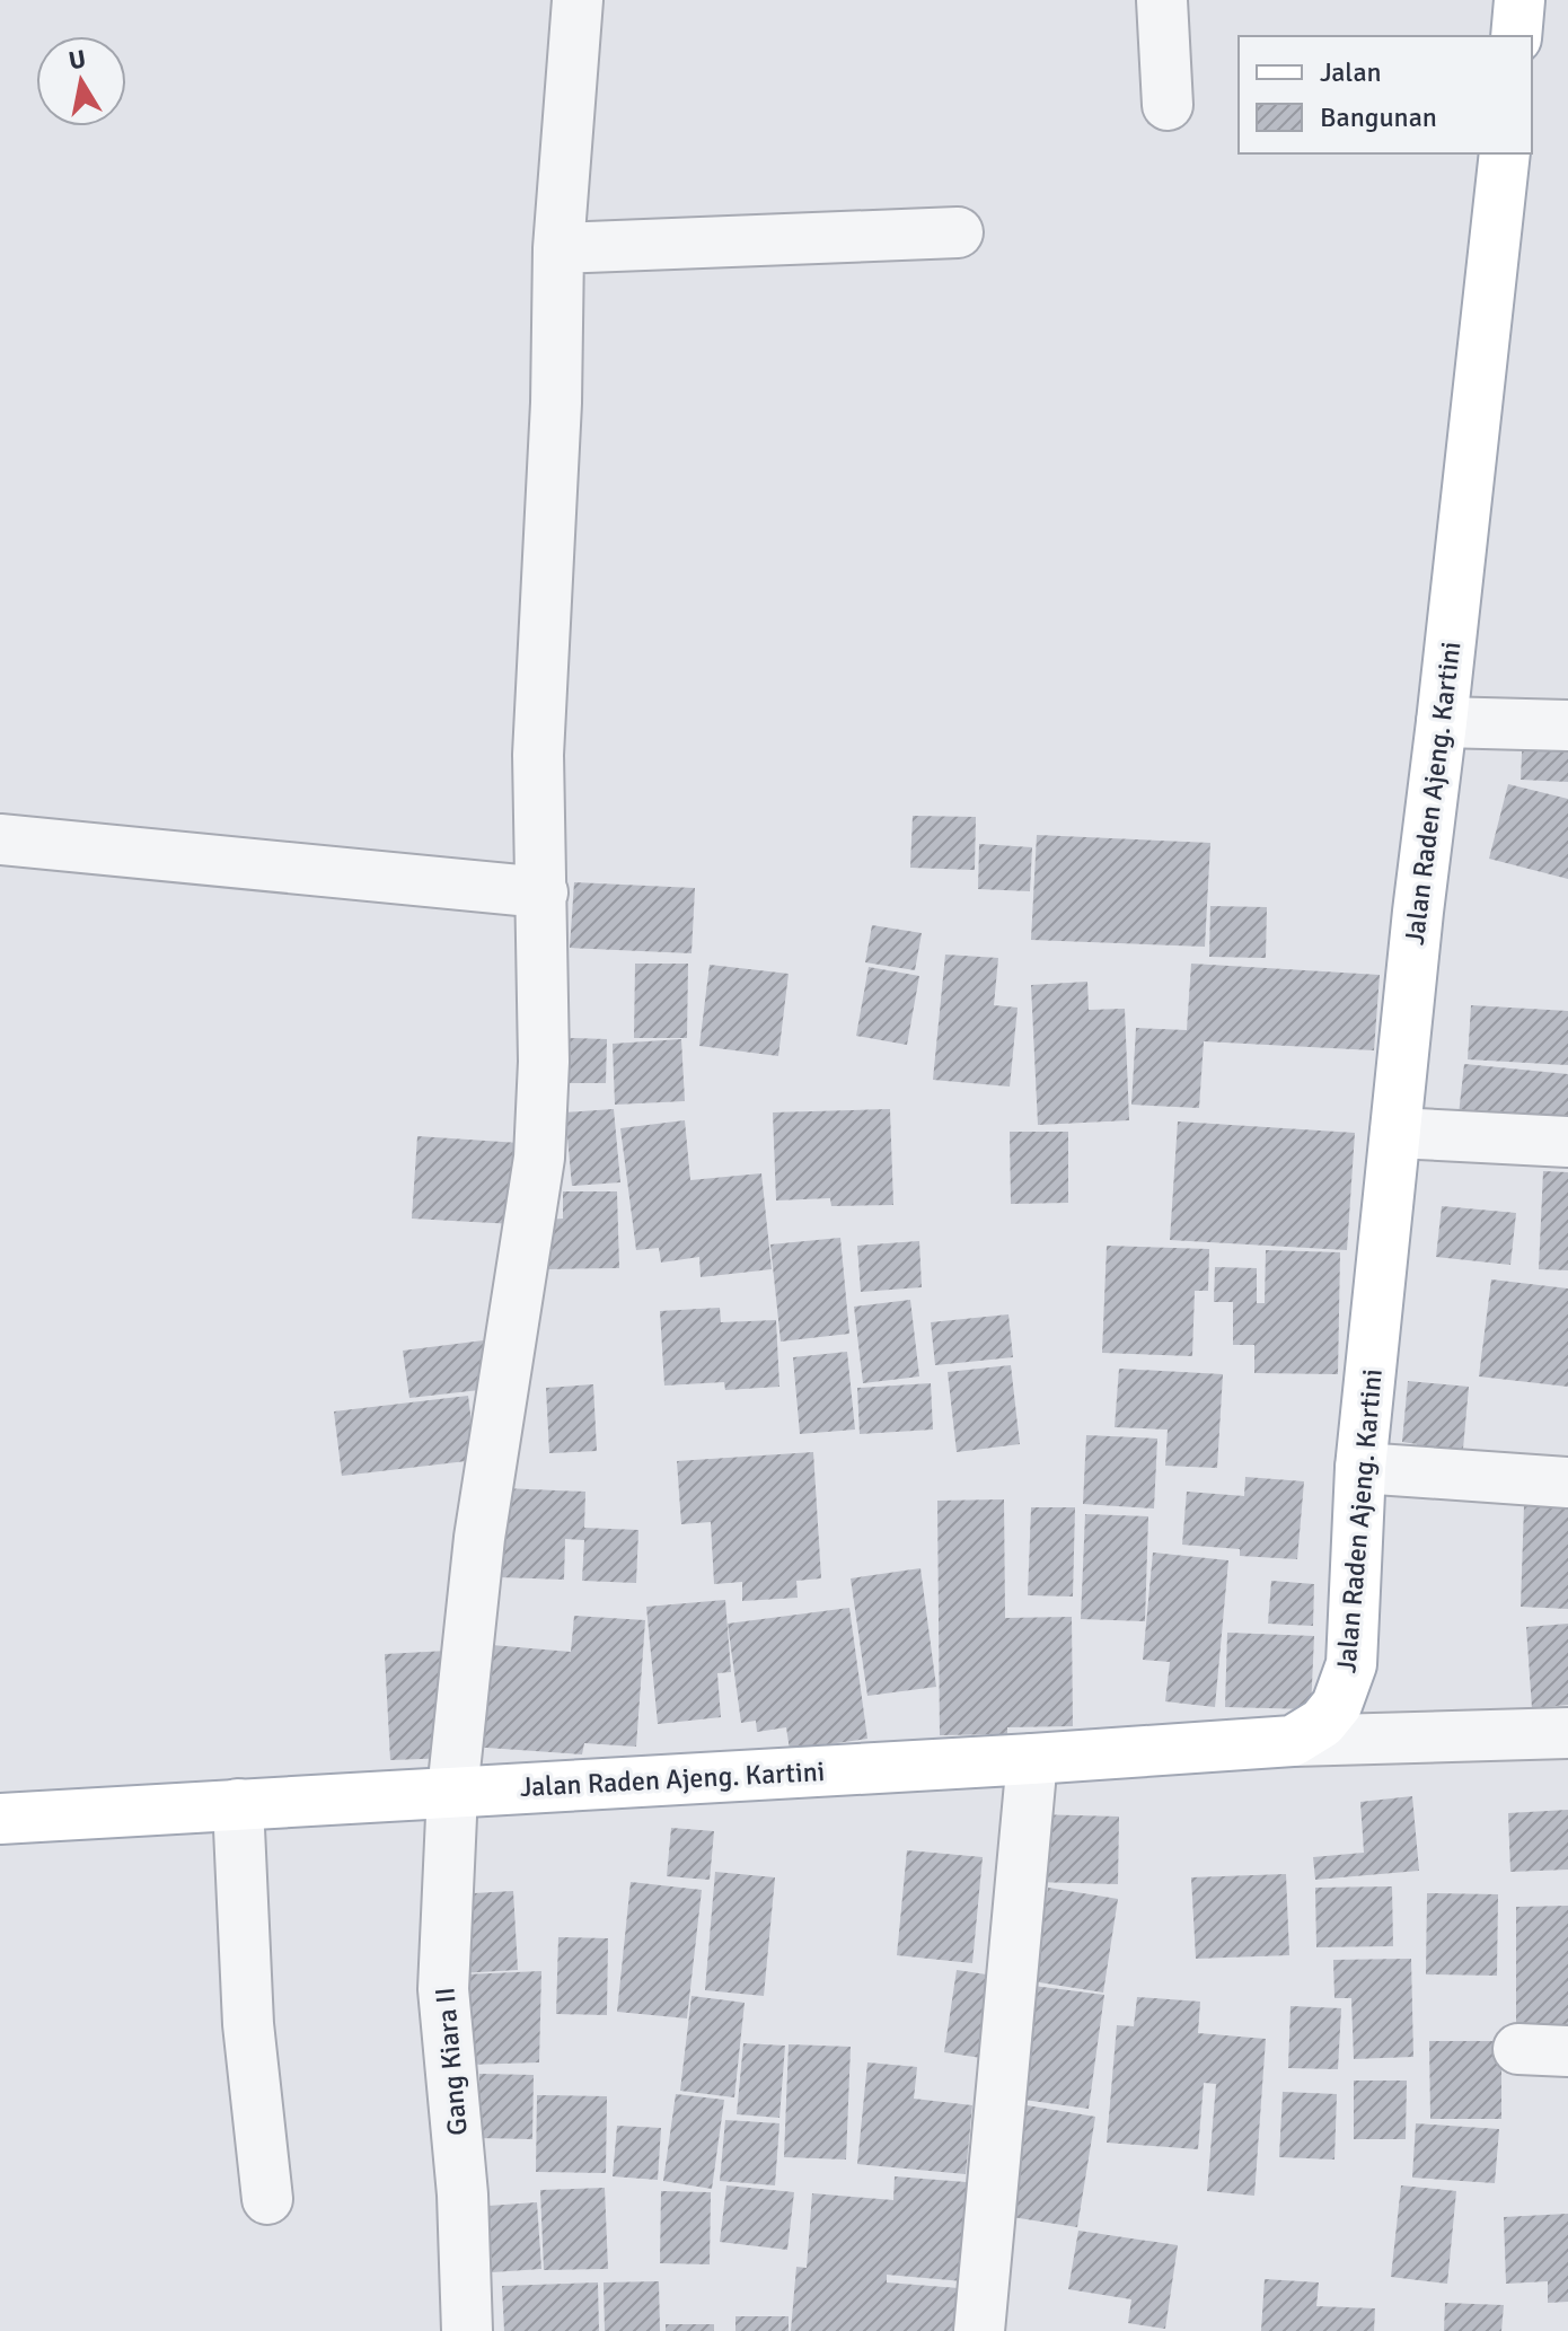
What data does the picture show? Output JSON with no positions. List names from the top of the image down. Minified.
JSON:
{"streets":{"main road":["Jalan Raden Ajeng. Kartini"],"street":["Gang Kiara II"]},"crossings":[["Jalan Raden Ajeng. Kartini","Gang Kiara II"]],"legend":["Jalan","Bangunan"],"north":"top"}
